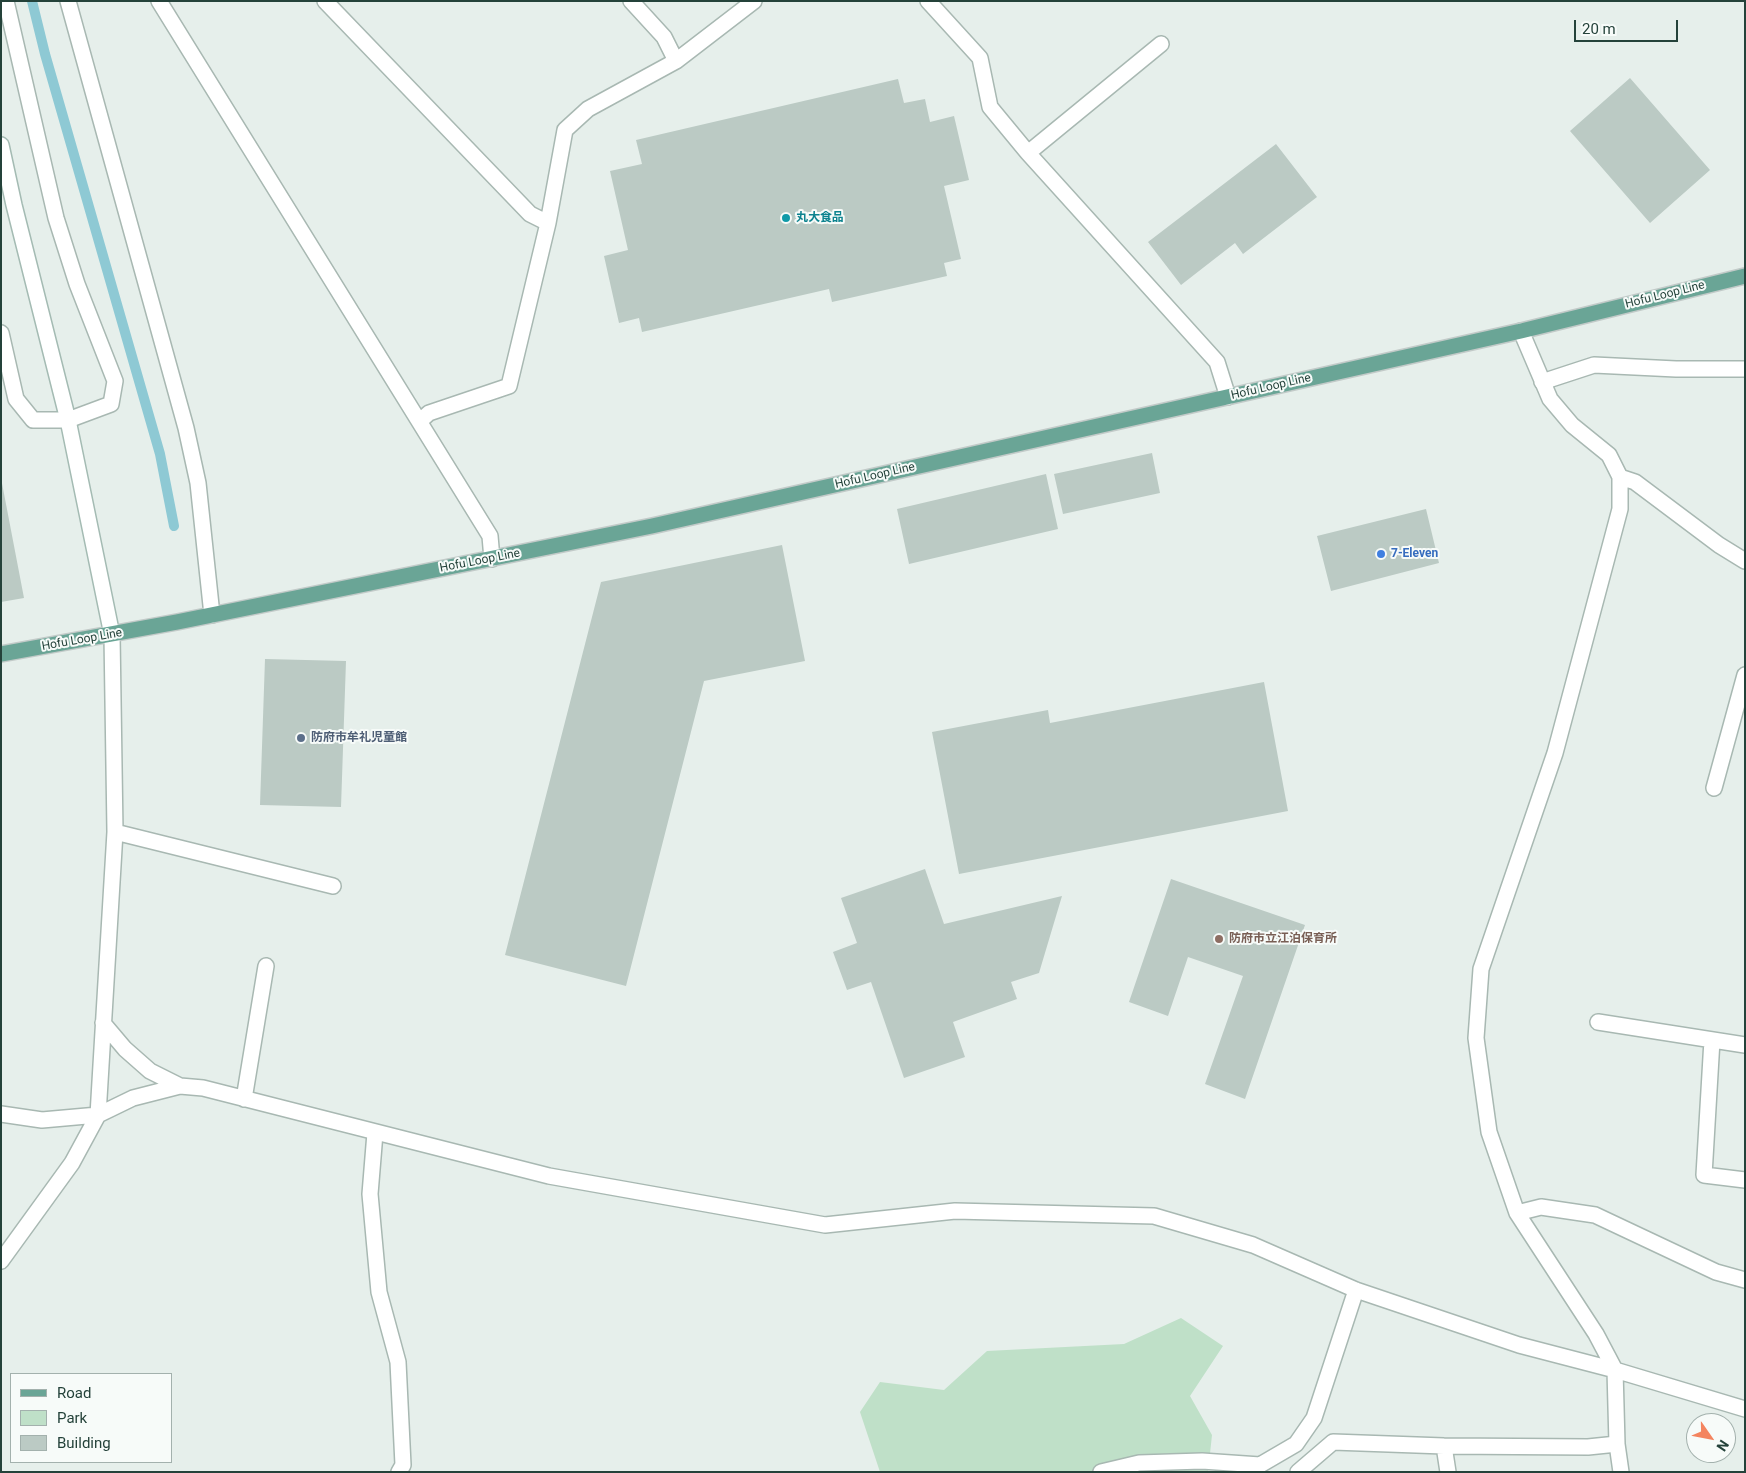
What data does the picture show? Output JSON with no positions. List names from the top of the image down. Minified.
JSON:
{"streets":{"main road":["Hofu Loop Line"]},"places":["丸大食品","7-Eleven","防府市牟礼児童館","防府市立江泊保育所"],"legend":["Road","Park","Building"],"scale_bar":"20 m","north":"bottom right"}
